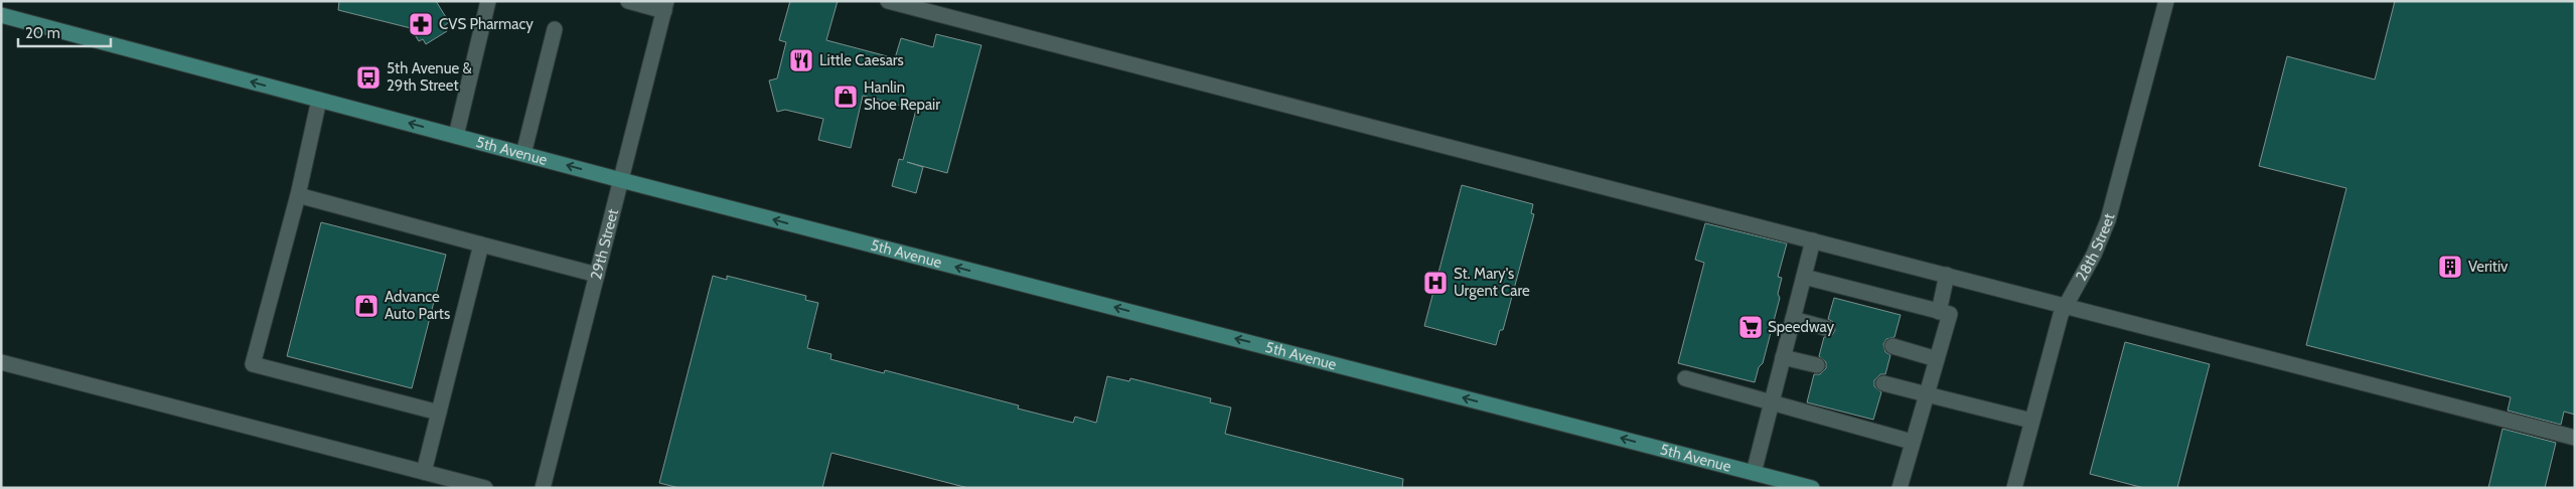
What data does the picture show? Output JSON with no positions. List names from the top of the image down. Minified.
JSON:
{"streets":{"main road":["5th Avenue"],"street":["29th Street","28th Street"]},"crossings":[["5th Avenue","29th Street"]],"one_way":["5th Avenue"],"places":{"pharmacy":["CVS Pharmacy"],"restaurant":["Little Caesars"],"bus stop":["5th Avenue & 29th Street"],"shop":["Hanlin Shoe Repair","Advance Auto Parts"],"building":["Veritiv"],"hospital":["St. Mary's Urgent Care"],"supermarket":["Speedway"]},"scale_bar":"20 m"}
